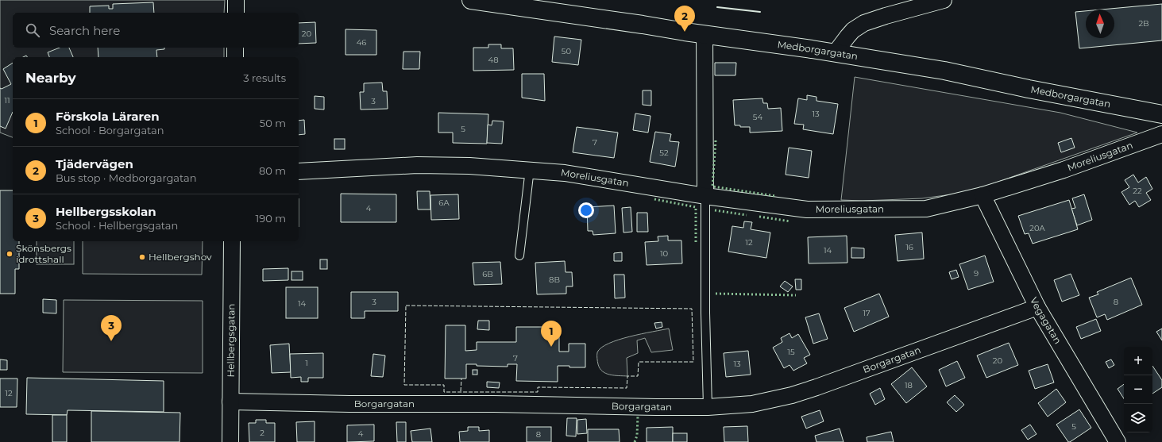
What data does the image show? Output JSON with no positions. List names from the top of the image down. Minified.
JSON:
{"streets":{"street":["Medborgargatan","Moreliusgatan","Vegagatan","Hellbergsgatan","Borgargatan"]},"crossings":[["Moreliusgatan","Vegagatan"],["Vegagatan","Borgargatan"],["Hellbergsgatan","Borgargatan"]],"places":["Skönsbergs idrottshall","Hellbergshov"],"house_numbers":["2B","20","46","50","48","11","3","13","54","5","7","52","22","6A","4","20A","12","16","14","10","9","6B","8B","3","8","14","17","15","7","20","1","13","18","12","5","2","4","8"],"north":"top","page":{"pins":["2","3","1"],"search":"Search here","heading":["Nearby","3 results"],"list":[{"mark":"1","name":"Förskola Läraren","note":"School · Borgargatan","value":"50 m"},{"mark":"2","name":"Tjädervägen","note":"Bus stop · Medborgargatan","value":"80 m"},{"mark":"3","name":"Hellbergsskolan","note":"School · Hellbergsgatan","value":"190 m"}],"map_buttons":["+","−"]}}
